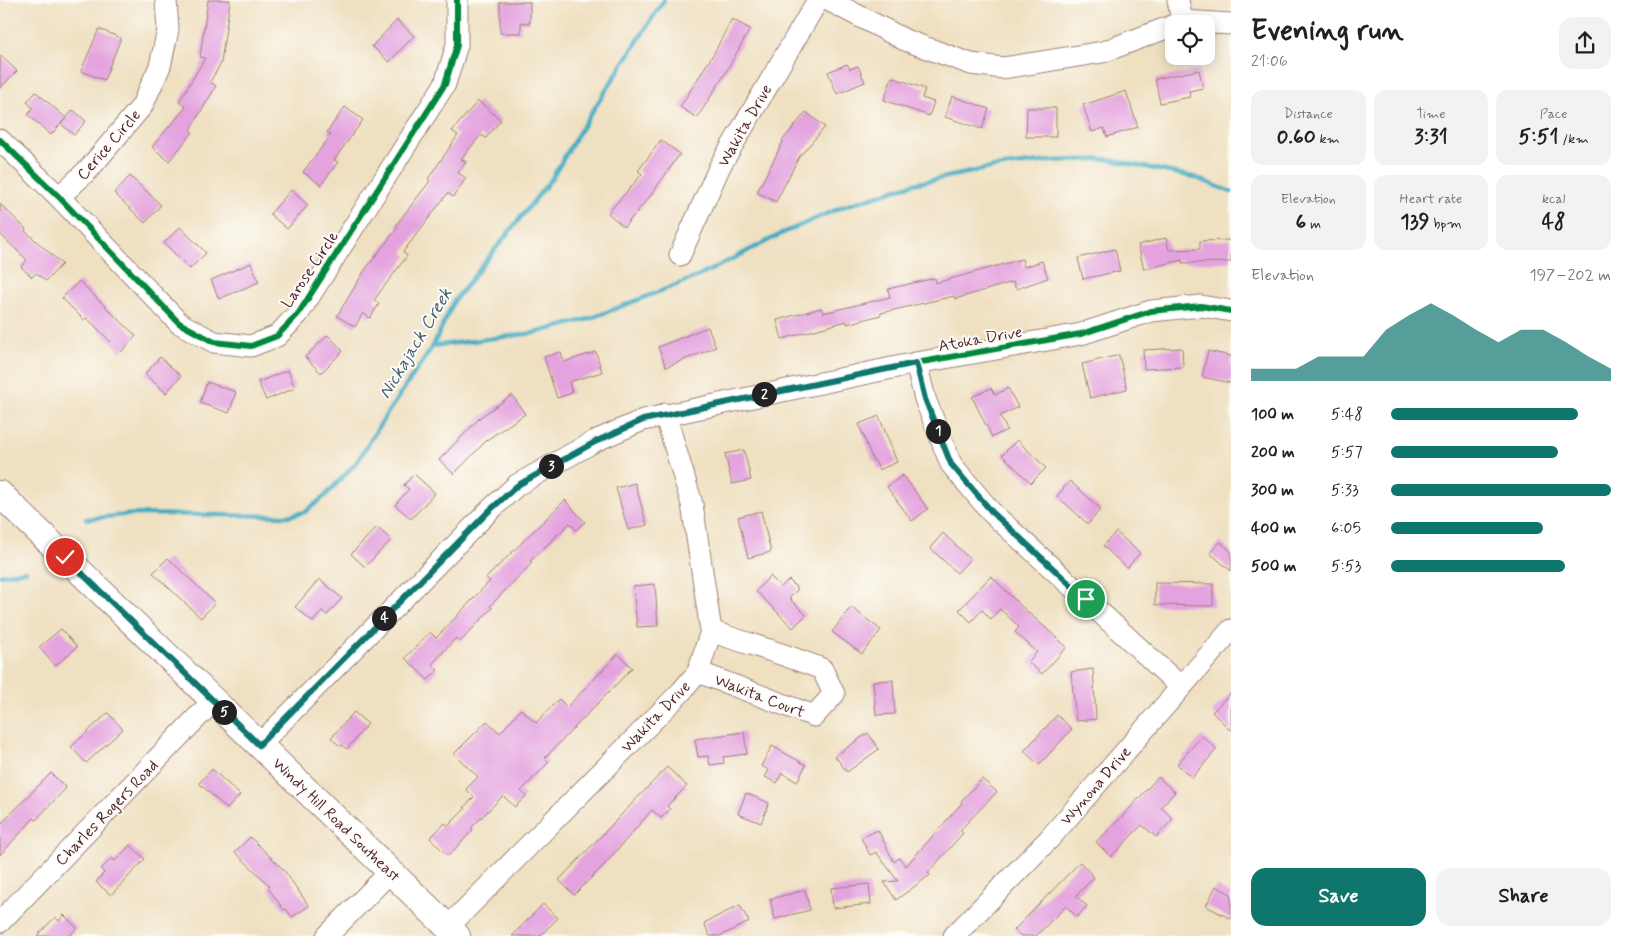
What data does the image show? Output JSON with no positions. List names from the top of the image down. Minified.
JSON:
{"streets":{"main road":["Windy Hill Road Southeast"],"street":["Wakita Drive","Cerice Circle","Larose Circle","Atoka Drive","Wakita Court","Wynona Drive","Charles Rogers Road"]},"crossings":[["Wakita Drive","Atoka Drive"],["Wakita Drive","Wakita Court"],["Wakita Drive","Windy Hill Road Southeast"],["Cerice Circle","Larose Circle"],["Atoka Drive","Windy Hill Road Southeast"],["Charles Rogers Road","Windy Hill Road Southeast"]],"water":["Nickajack Creek"],"page":{"heading":["Evening run","21:06"],"stats":[["Distance","0.60 km"],["Time","3:31"],["Pace","5:51 /km"],["Elevation","6 m"],["Heart rate","139 bpm"],["kcal","48"]],"chart":["Elevation","197–202 m"],"pins":["2","1","3","4","5"],"list":[{"name":"100 m","note":"5:48"},{"name":"200 m","note":"5:57"},{"name":"300 m","note":"5:33"},{"name":"400 m","note":"6:05"},{"name":"500 m","note":"5:53"}],"buttons":["Save","Share"]}}
